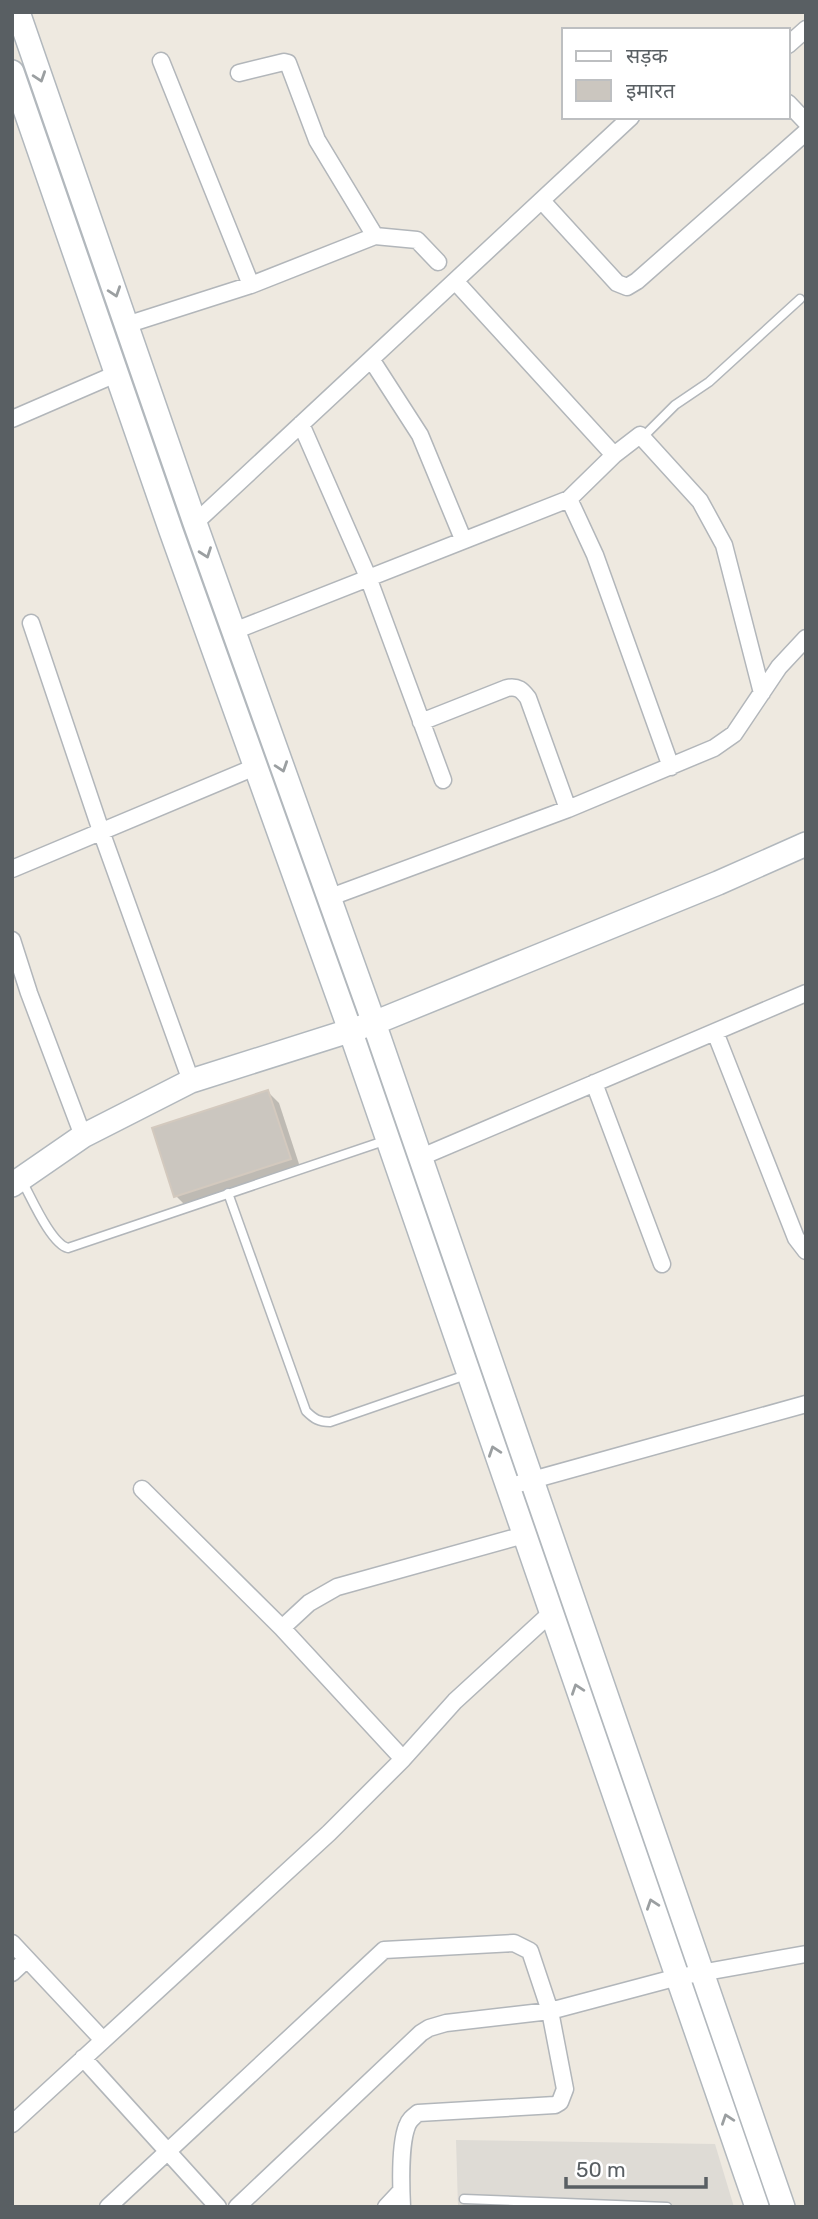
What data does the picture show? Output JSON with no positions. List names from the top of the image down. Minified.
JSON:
{"legend":["सड़क","इमारत"],"scale_bar":"50 m"}
